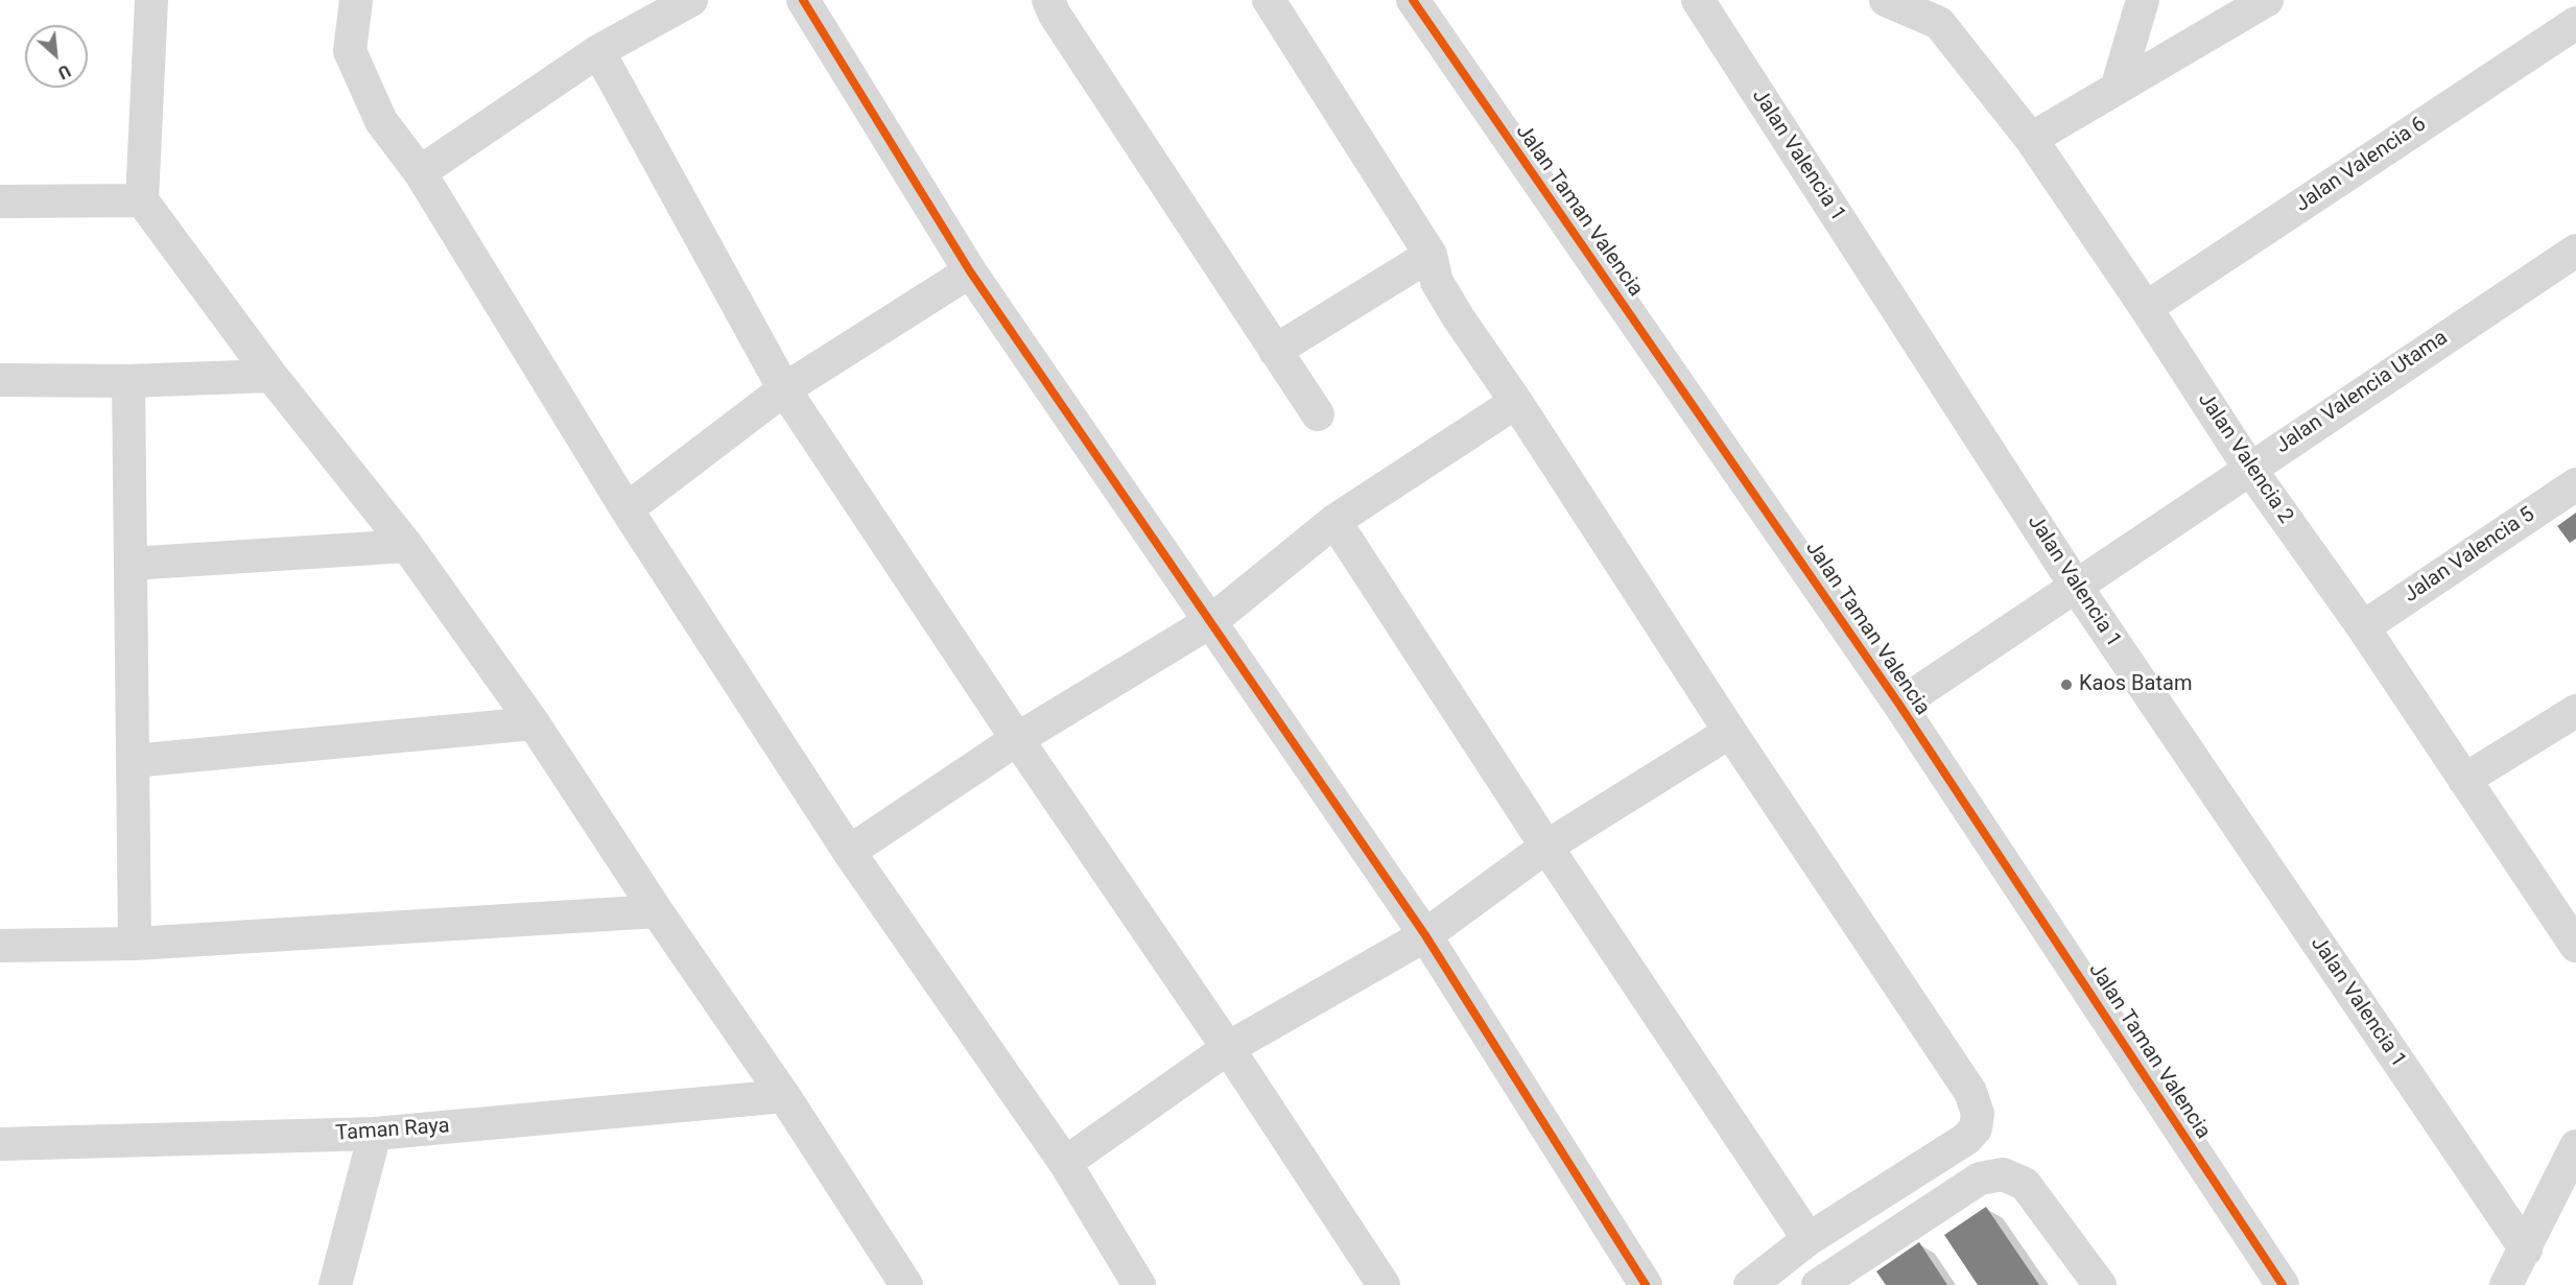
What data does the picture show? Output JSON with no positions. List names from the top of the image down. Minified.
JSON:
{"streets":{"street":["Jalan Valencia 1","Jalan Valencia 6","Jalan Taman Valencia","Jalan Valencia Utama","Jalan Valencia 2","Jalan Valencia 5","Taman Raya"]},"crossings":[["Jalan Valencia 1","Jalan Valencia Utama"],["Jalan Valencia 6","Jalan Valencia 2"],["Jalan Taman Valencia","Jalan Valencia Utama"],["Jalan Valencia Utama","Jalan Valencia 2"],["Jalan Valencia 2","Jalan Valencia 5"]],"places":["Kaos Batam"],"north":"bottom right"}
